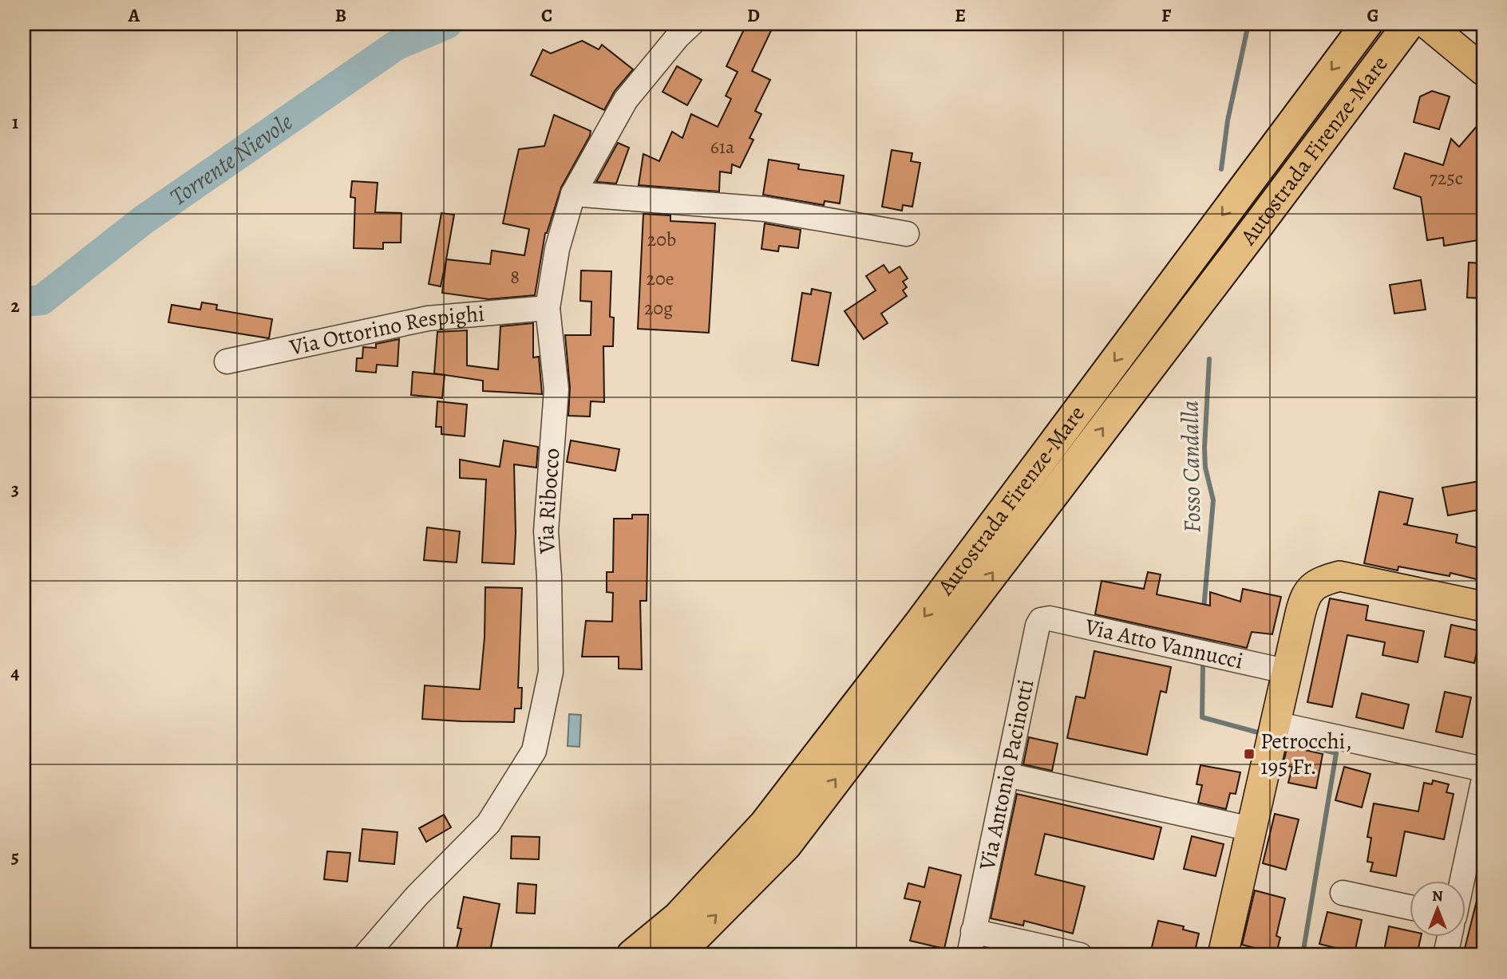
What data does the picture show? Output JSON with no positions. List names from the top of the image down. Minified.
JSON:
{"streets":{"highway":["Autostrada Firenze-Mare"],"street":["Via Ottorino Respighi","Via Ribocco","Via Atto Vannucci","Via Antonio Pacinotti"]},"crossings":[["Via Ottorino Respighi","Via Ribocco"],["Via Atto Vannucci","Via Antonio Pacinotti"]],"water":["Torrente Nievole","Fosso Candalla"],"places":{"transit":["Petrocchi, 195 Fr."]},"house_numbers":["61a","725c","20b","8","20e","20g"],"north":"top","grid":{"columns":["A","B","C","D","E","F","G"],"rows":["1","2","3","4","5"]}}
